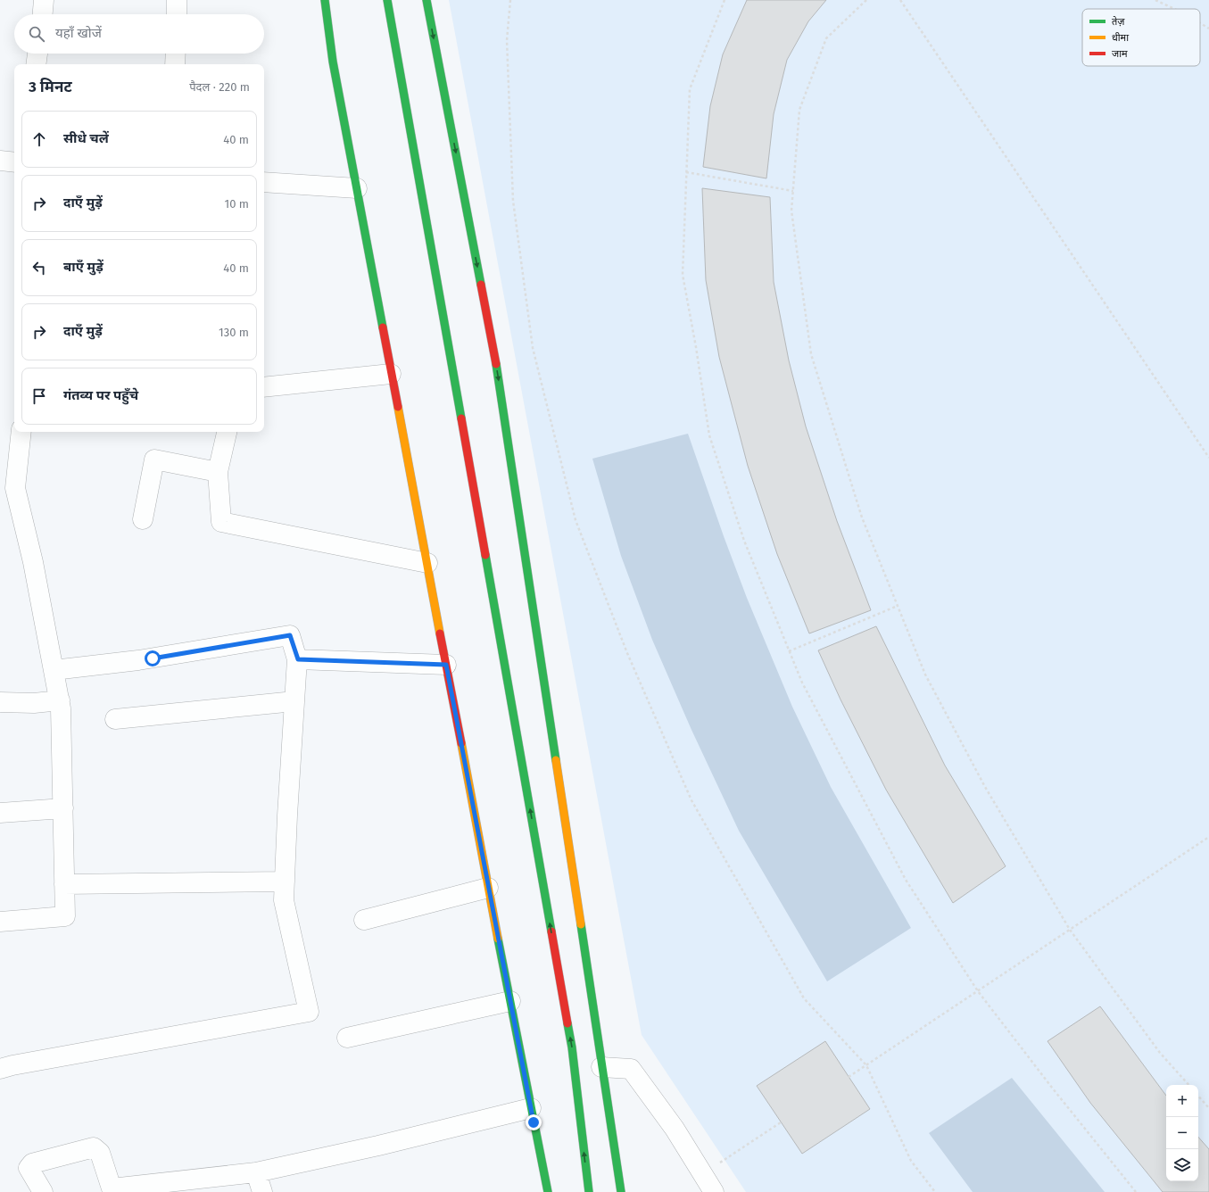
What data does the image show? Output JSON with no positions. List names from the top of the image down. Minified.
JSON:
{"legend":["तेज़","धीमा","जाम"],"page":{"search":"यहाँ खोजें","heading":["3 मिनट","पैदल · 220 m"],"list":[["सीधे चलें","40 m"],["दाएँ मुड़ें","10 m"],["बाएँ मुड़ें","40 m"],["दाएँ मुड़ें","130 m"],"गंतव्य पर पहुँचे"],"map_buttons":["+","−"]}}
